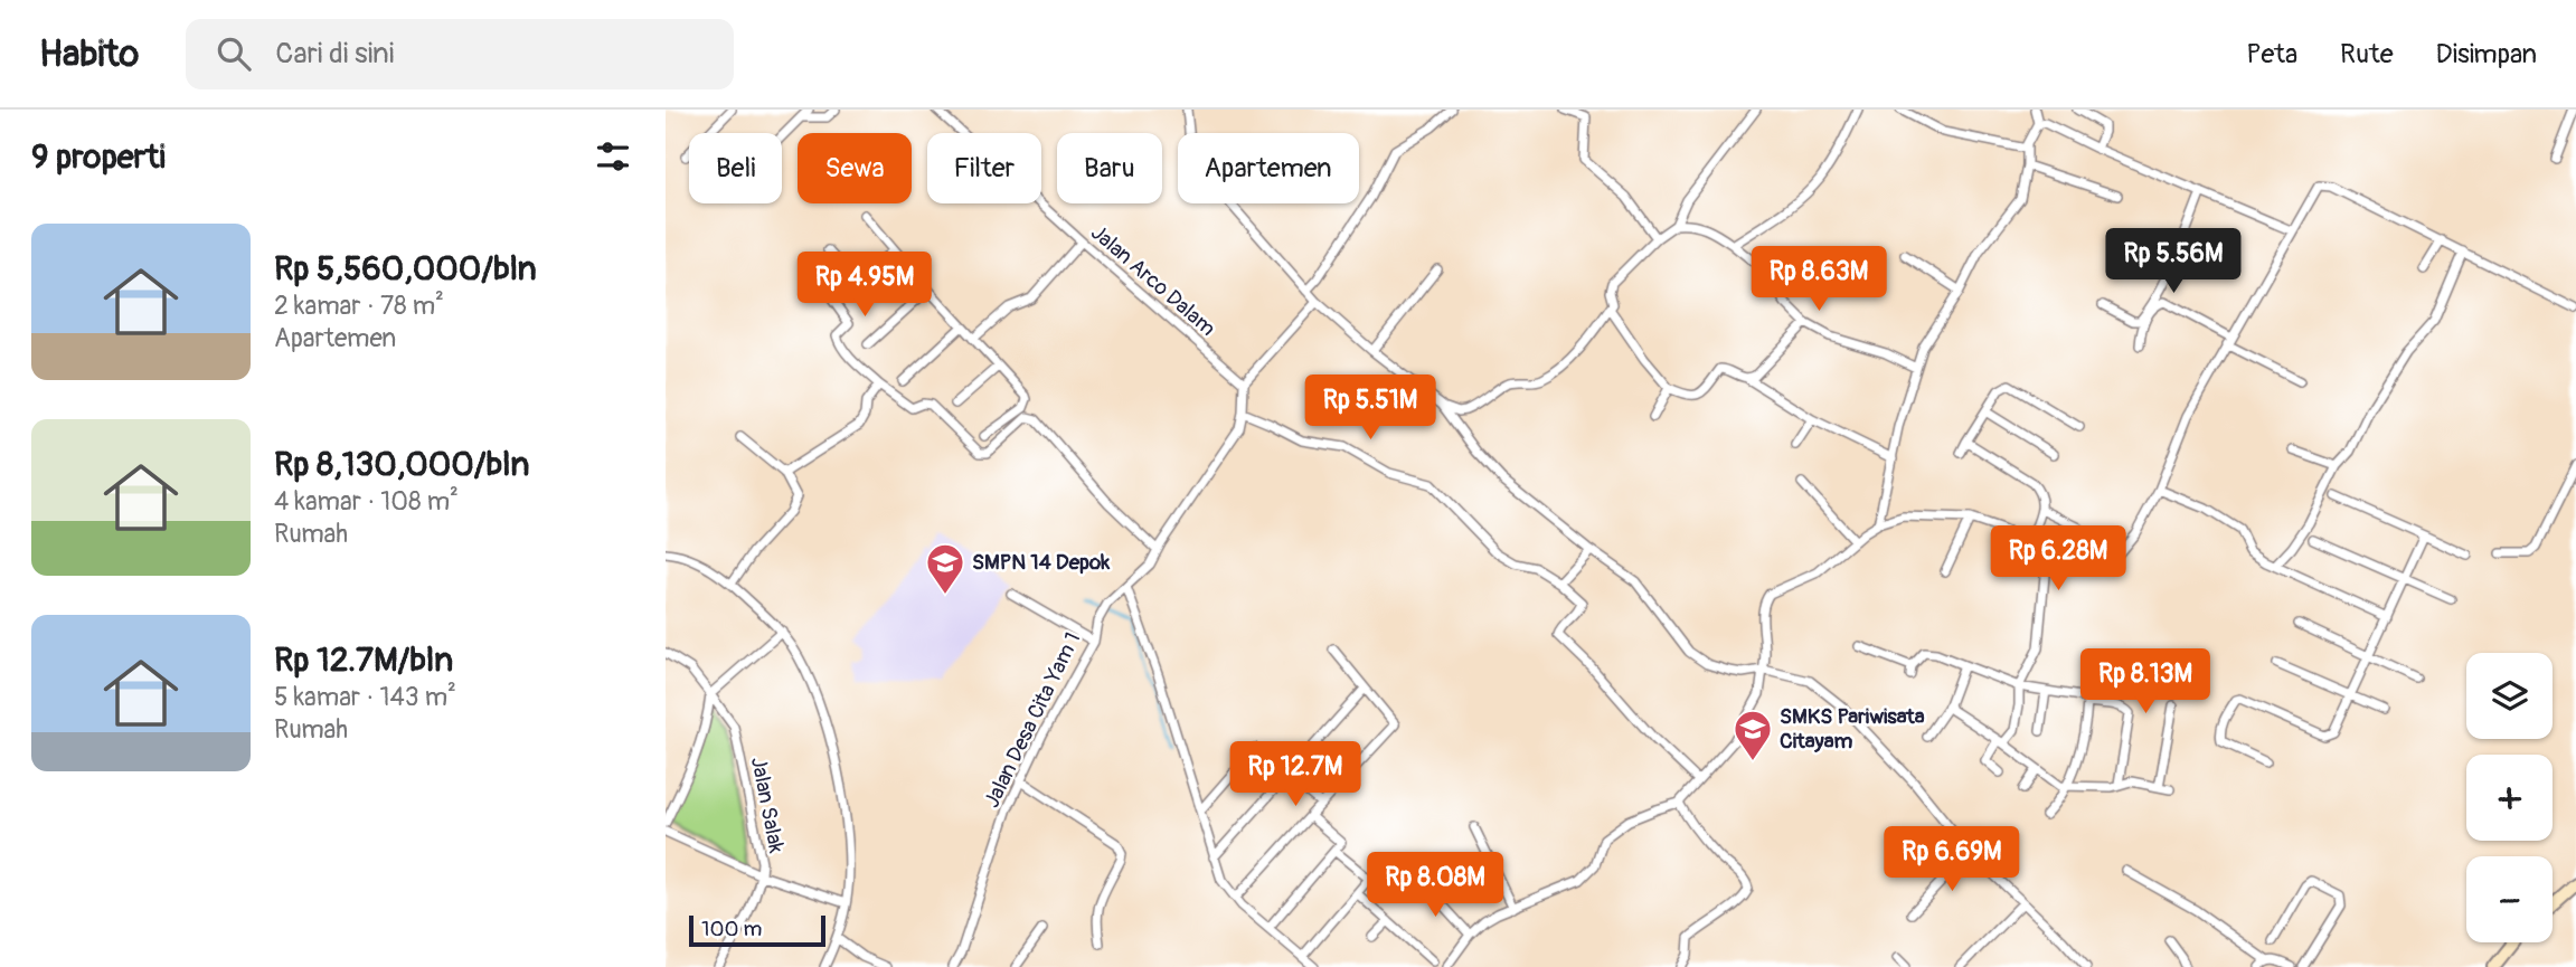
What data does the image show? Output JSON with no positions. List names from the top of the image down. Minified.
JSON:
{"streets":{"street":["Jalan Arco Dalam","Jalan Desa Cita Yam 1","Jalan Salak"]},"places":{"school or university":["SMPN 14 Depok","SMKS Pariwisata Citayam"]},"scale_bar":"100 m","page":{"header":"Habito","search":"Cari di sini","nav":["Peta","Rute","Disimpan"],"heading":"9 properti","chip":["Beli","Sewa","Filter","Baru","Apartemen"],"list":[{"name":"Rp 5,560,000/bln","note":"2 kamar · 78 m² · Apartemen"},{"name":"Rp 8,130,000/bln","note":"4 kamar · 108 m² · Rumah"},{"name":"Rp 12.7M/bln","note":"5 kamar · 143 m² · Rumah"}],"price":["Rp 5.56M","Rp 8.63M","Rp 4.95M","Rp 5.51M","Rp 6.28M","Rp 8.13M","Rp 12.7M","Rp 6.69M","Rp 8.08M"],"map_buttons":["+","−"],"scale":"100 m"}}
